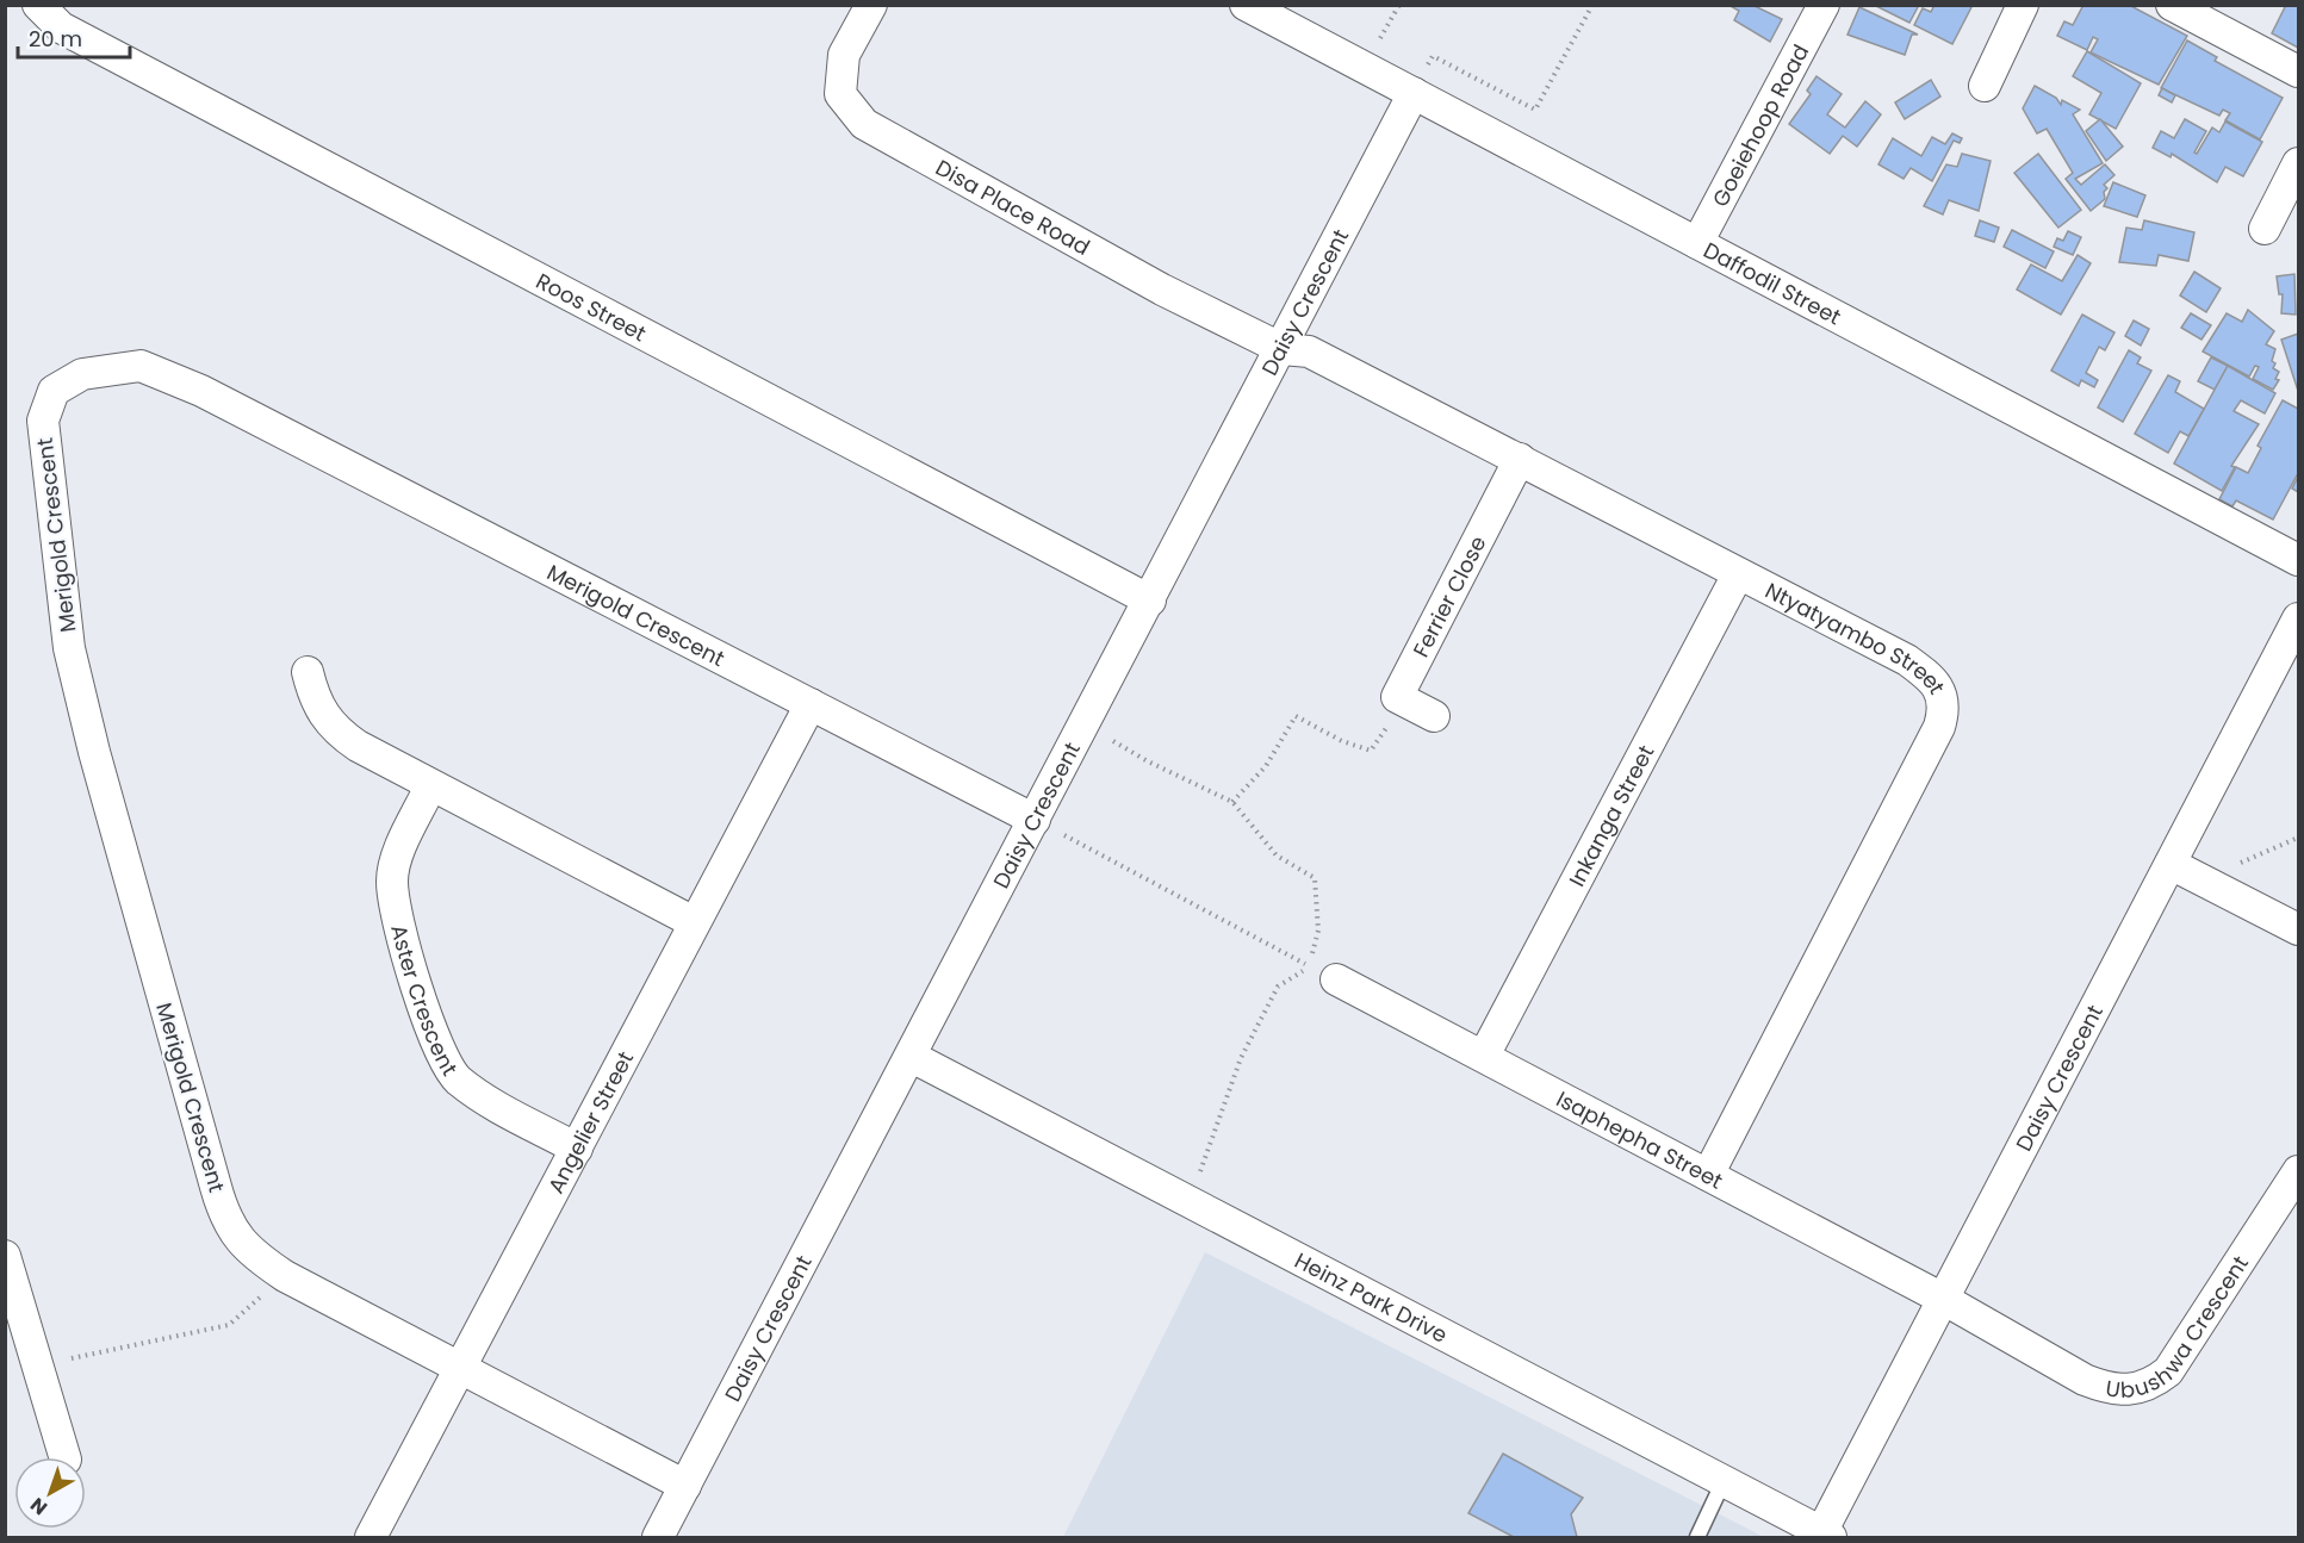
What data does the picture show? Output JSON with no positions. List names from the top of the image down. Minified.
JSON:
{"streets":{"street":["Goeiehoop Road","Disa Place Road","Daffodil Street","Daisy Crescent","Roos Street","Merigold Crescent","Ferrier Close","Ntyatyambo Street","Inkanga Street","Aster Crescent","Angelier Street","Isaphepha Street","Heinz Park Drive","Ubushwa Crescent"]},"crossings":[["Goeiehoop Road","Daffodil Street"],["Disa Place Road","Daisy Crescent"],["Disa Place Road","Ntyatyambo Street"],["Daffodil Street","Daisy Crescent"],["Daisy Crescent","Roos Street"],["Daisy Crescent","Merigold Crescent"],["Daisy Crescent","Ntyatyambo Street"],["Daisy Crescent","Isaphepha Street"],["Daisy Crescent","Heinz Park Drive"],["Daisy Crescent","Ubushwa Crescent"],["Merigold Crescent","Angelier Street"],["Ferrier Close","Ntyatyambo Street"],["Ntyatyambo Street","Inkanga Street"],["Ntyatyambo Street","Isaphepha Street"],["Inkanga Street","Isaphepha Street"],["Aster Crescent","Angelier Street"],["Isaphepha Street","Ubushwa Crescent"]],"scale_bar":"20 m","north":"bottom left"}
